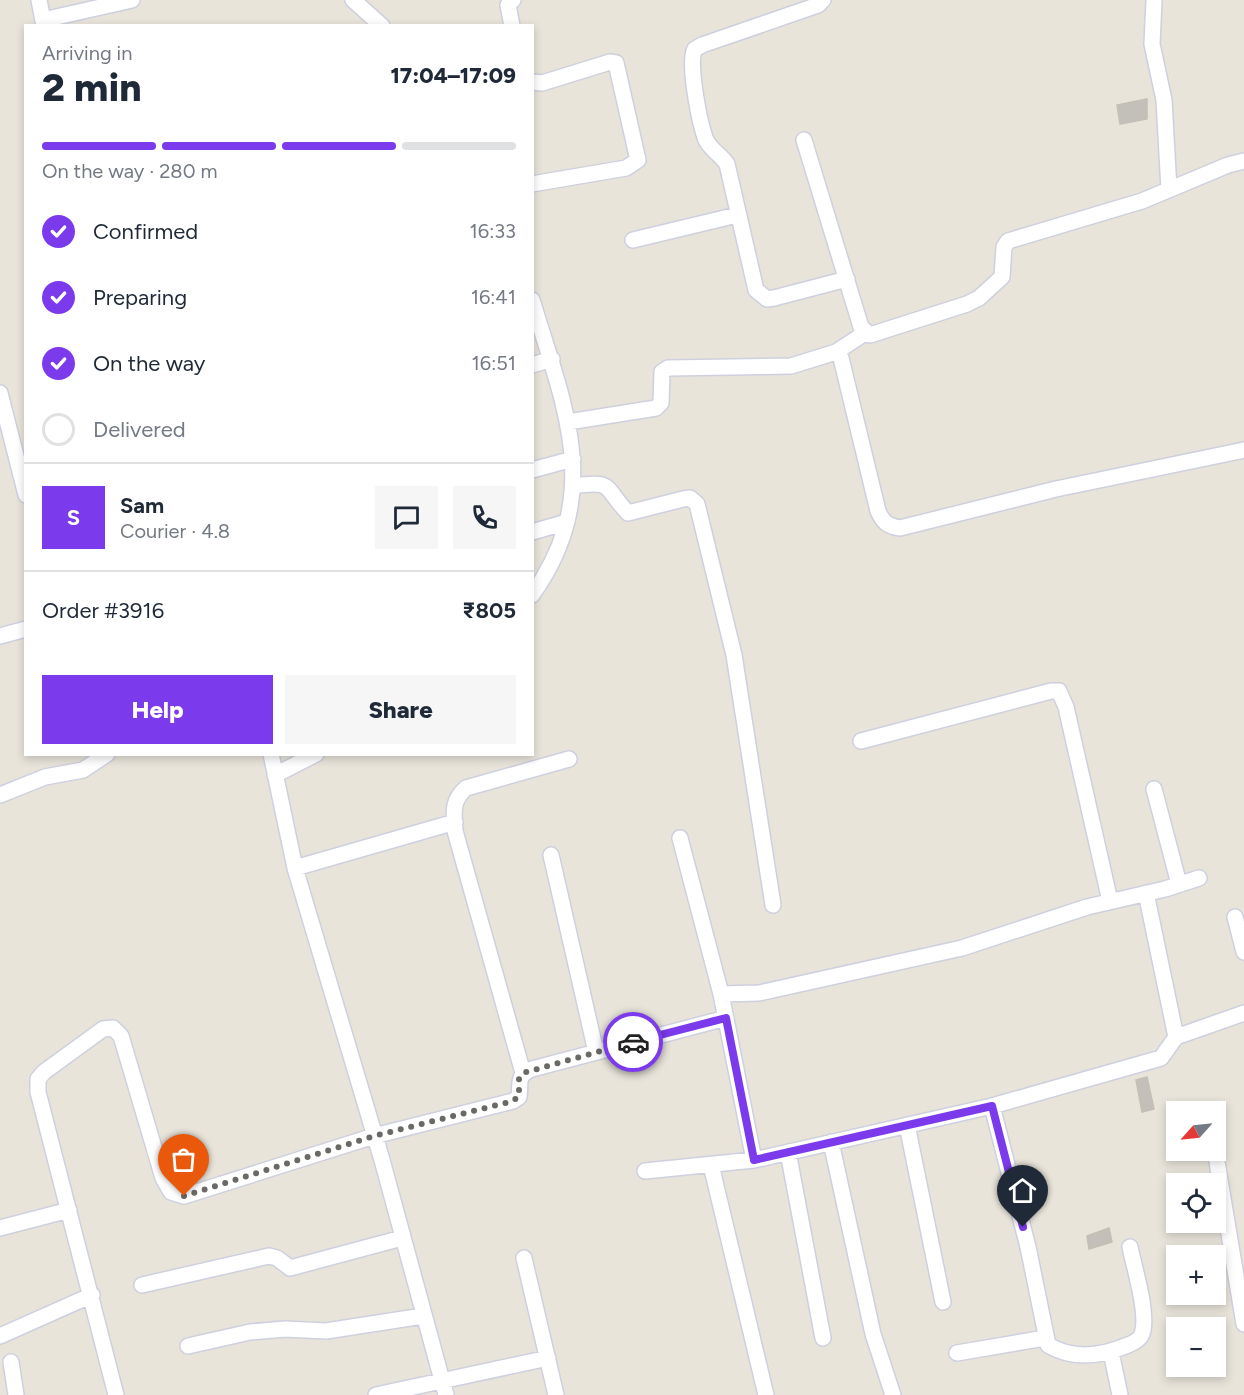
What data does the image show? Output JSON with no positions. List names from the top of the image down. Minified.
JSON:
{"north":"bottom left","page":{"heading":["2 min","Arriving in","17:04–17:09"],"panel":["Sam","Courier · 4.8","Order #3916","₹805"],"bar":"On the way · 280 m","list":[["Confirmed","16:33"],["Preparing","16:41"],["On the way","16:51"],"Delivered"],"round":"S","buttons":["Help","Share"],"map_buttons":["+","−"]}}
